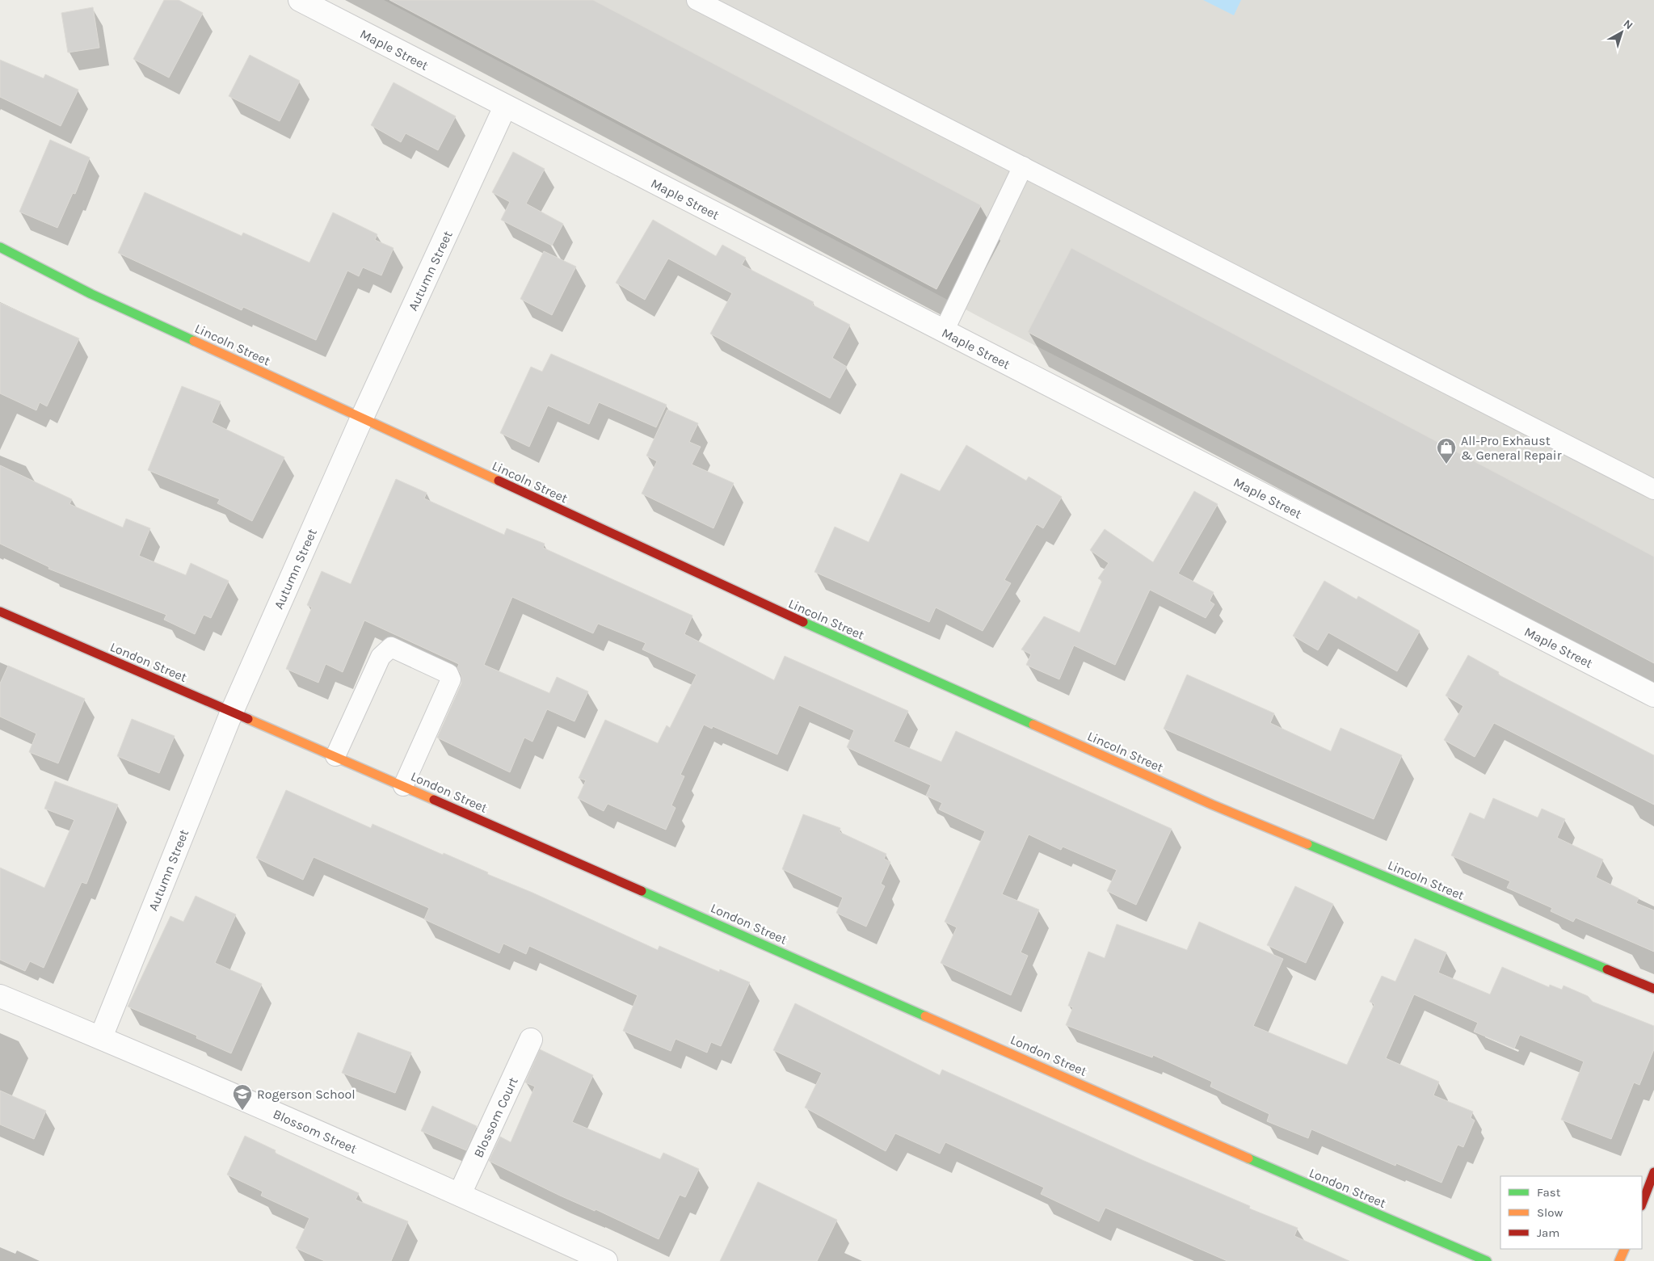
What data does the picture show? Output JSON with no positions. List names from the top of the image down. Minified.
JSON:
{"streets":{"street":["Maple Street","Autumn Street","Lincoln Street","London Street","Blossom Court","Blossom Street"]},"crossings":[["Maple Street","Autumn Street"],["Autumn Street","Lincoln Street"],["Autumn Street","London Street"],["Autumn Street","Blossom Street"],["Blossom Court","Blossom Street"]],"places":{"shop":["All-Pro Exhaust & General Repair"],"school or university":["Rogerson School"]},"legend":["Fast","Slow","Jam"],"north":"top right"}
